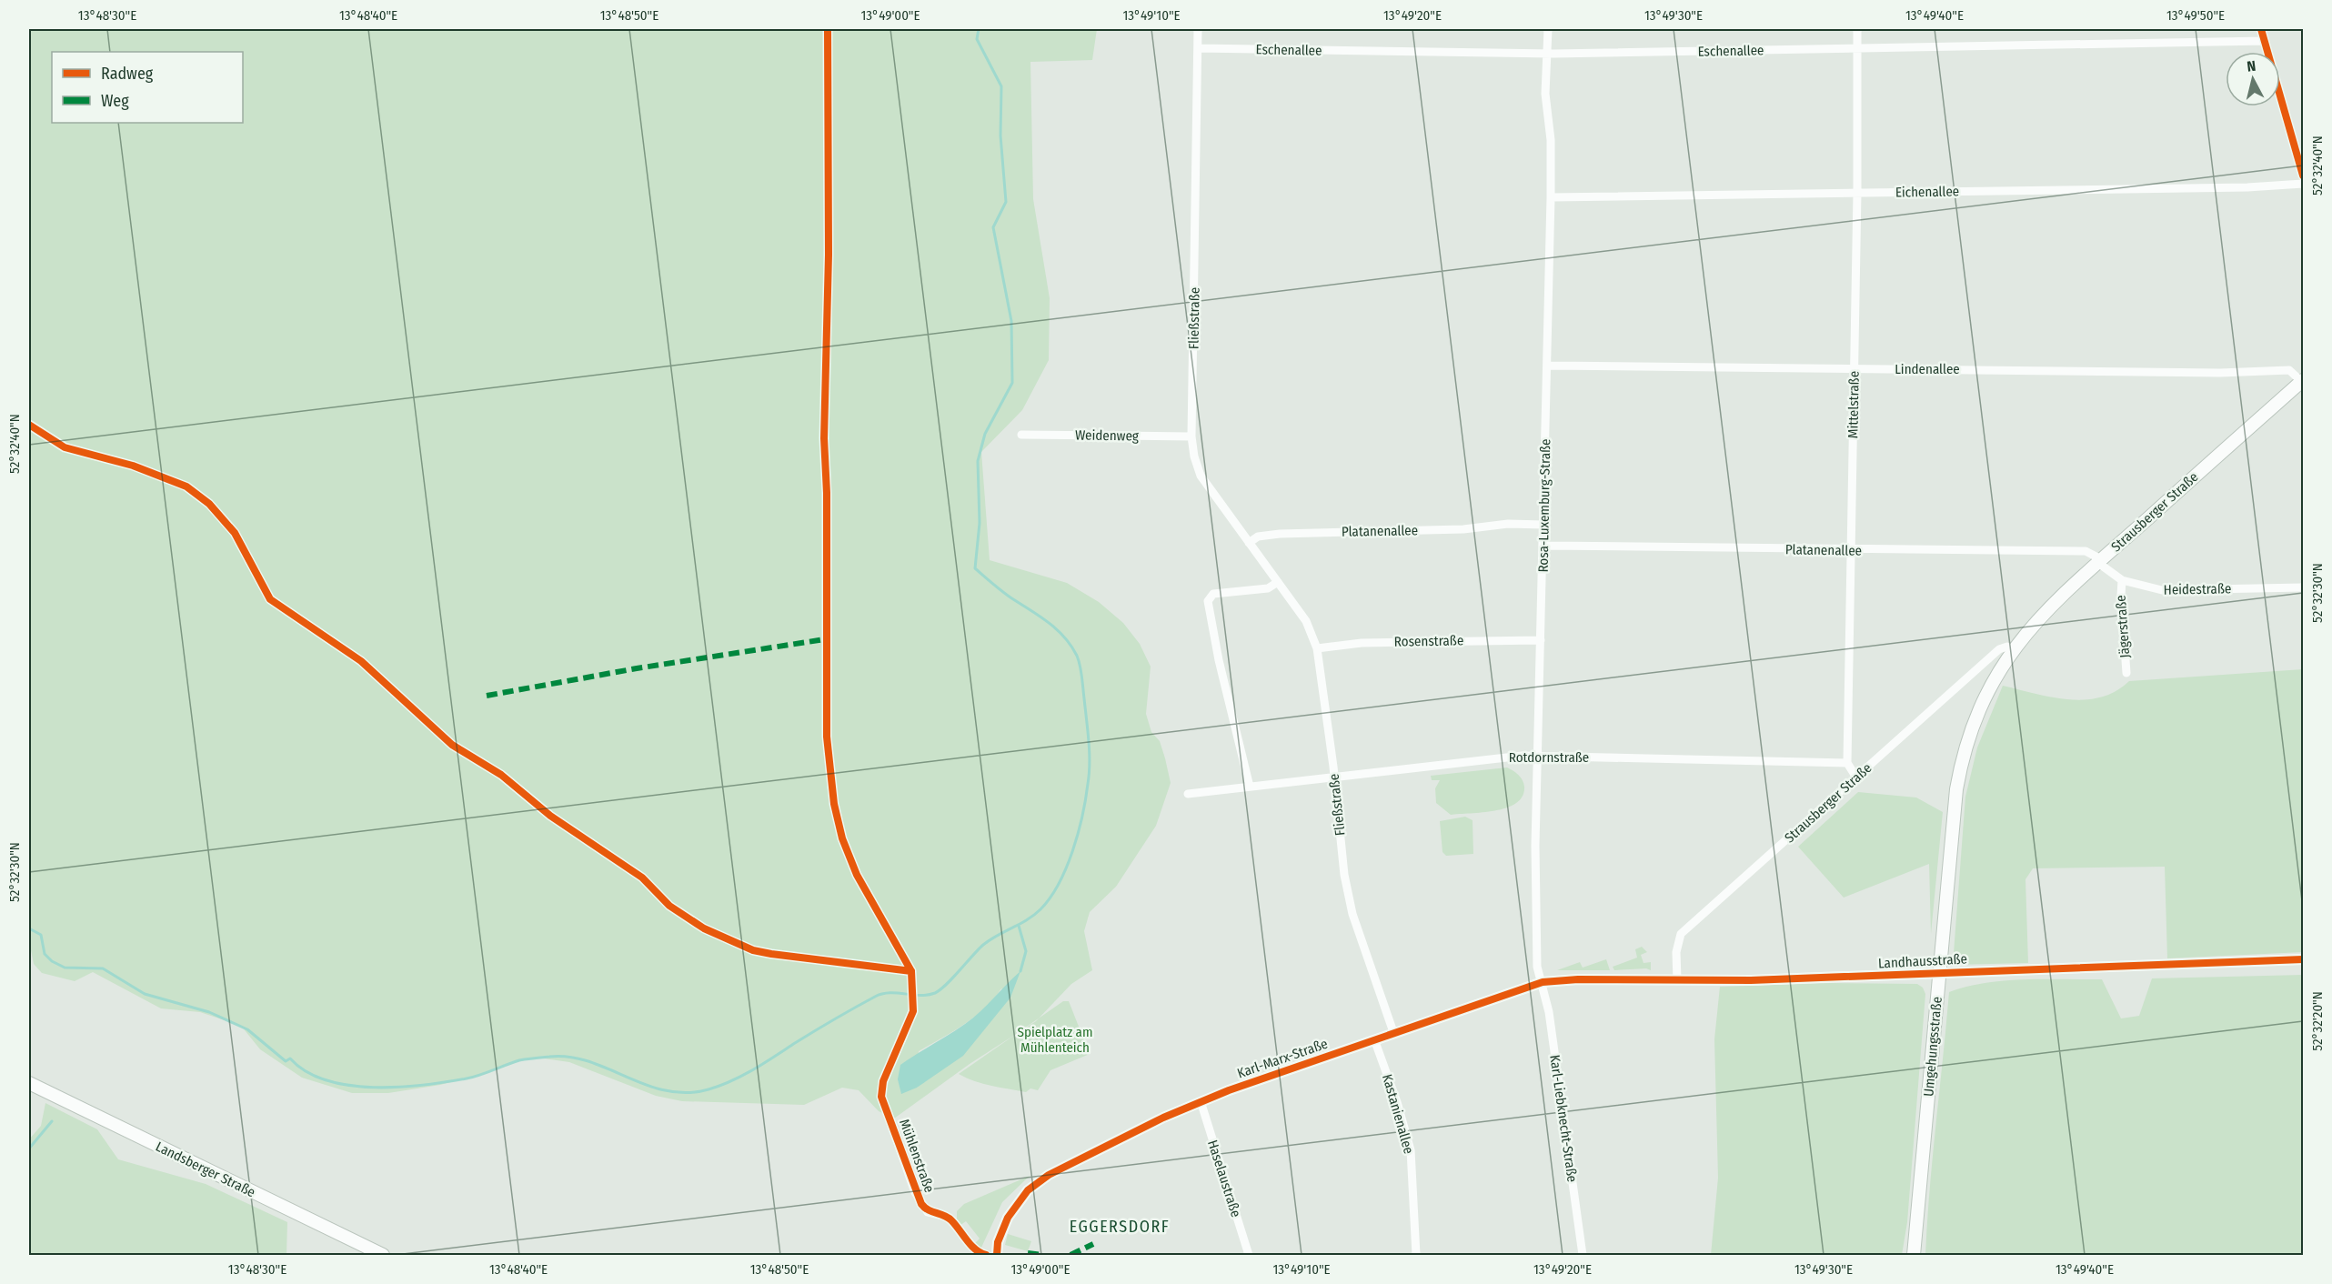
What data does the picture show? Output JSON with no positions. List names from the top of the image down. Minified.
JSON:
{"streets":{"main road":["Strausberger Straße","Umgehungsstraße","Landsberger Straße"],"street":["Eschenallee","Eichenallee","Fließstraße","Lindenallee","Mittelstraße","Weidenweg","Rosa-Luxemburg-Straße","Platanenallee","Heidestraße","Jägerstraße","Rosenstraße","Rotdornstraße","Landhausstraße","Karl-Marx-Straße","Kastanienallee","Karl-Liebknecht-Straße","Mühlenstraße","Haselaustraße"]},"crossings":[["Eschenallee","Fließstraße"],["Eschenallee","Mittelstraße"],["Eschenallee","Rosa-Luxemburg-Straße"],["Eichenallee","Mittelstraße"],["Eichenallee","Rosa-Luxemburg-Straße"],["Fließstraße","Weidenweg"],["Fließstraße","Platanenallee"],["Fließstraße","Rosenstraße"],["Fließstraße","Rotdornstraße"],["Fließstraße","Karl-Marx-Straße"],["Lindenallee","Mittelstraße"],["Lindenallee","Rosa-Luxemburg-Straße"],["Lindenallee","Strausberger Straße"],["Mittelstraße","Platanenallee"],["Mittelstraße","Rotdornstraße"],["Rosa-Luxemburg-Straße","Platanenallee"],["Rosa-Luxemburg-Straße","Rosenstraße"],["Rosa-Luxemburg-Straße","Rotdornstraße"],["Rosa-Luxemburg-Straße","Landhausstraße"],["Rosa-Luxemburg-Straße","Karl-Marx-Straße"],["Rosa-Luxemburg-Straße","Karl-Liebknecht-Straße"],["Strausberger Straße","Platanenallee"],["Strausberger Straße","Heidestraße"],["Strausberger Straße","Landhausstraße"],["Strausberger Straße","Umgehungsstraße"],["Platanenallee","Heidestraße"],["Heidestraße","Jägerstraße"],["Landhausstraße","Umgehungsstraße"],["Landhausstraße","Karl-Marx-Straße"],["Landhausstraße","Karl-Liebknecht-Straße"],["Karl-Marx-Straße","Kastanienallee"],["Karl-Marx-Straße","Karl-Liebknecht-Straße"],["Karl-Marx-Straße","Haselaustraße"]],"districts":["EGGERSDORF"],"parks":["Spielplatz am Mühlenteich"],"legend":["Radweg","Weg"],"north":"top","coordinates":["13°48'30\"E","13°48'40\"E","13°48'50\"E","13°49'00\"E","13°49'10\"E","13°49'20\"E","13°49'30\"E","13°49'40\"E","13°49'50\"E","52°32'40\"N","52°32'30\"N","52°32'20\"N"]}
